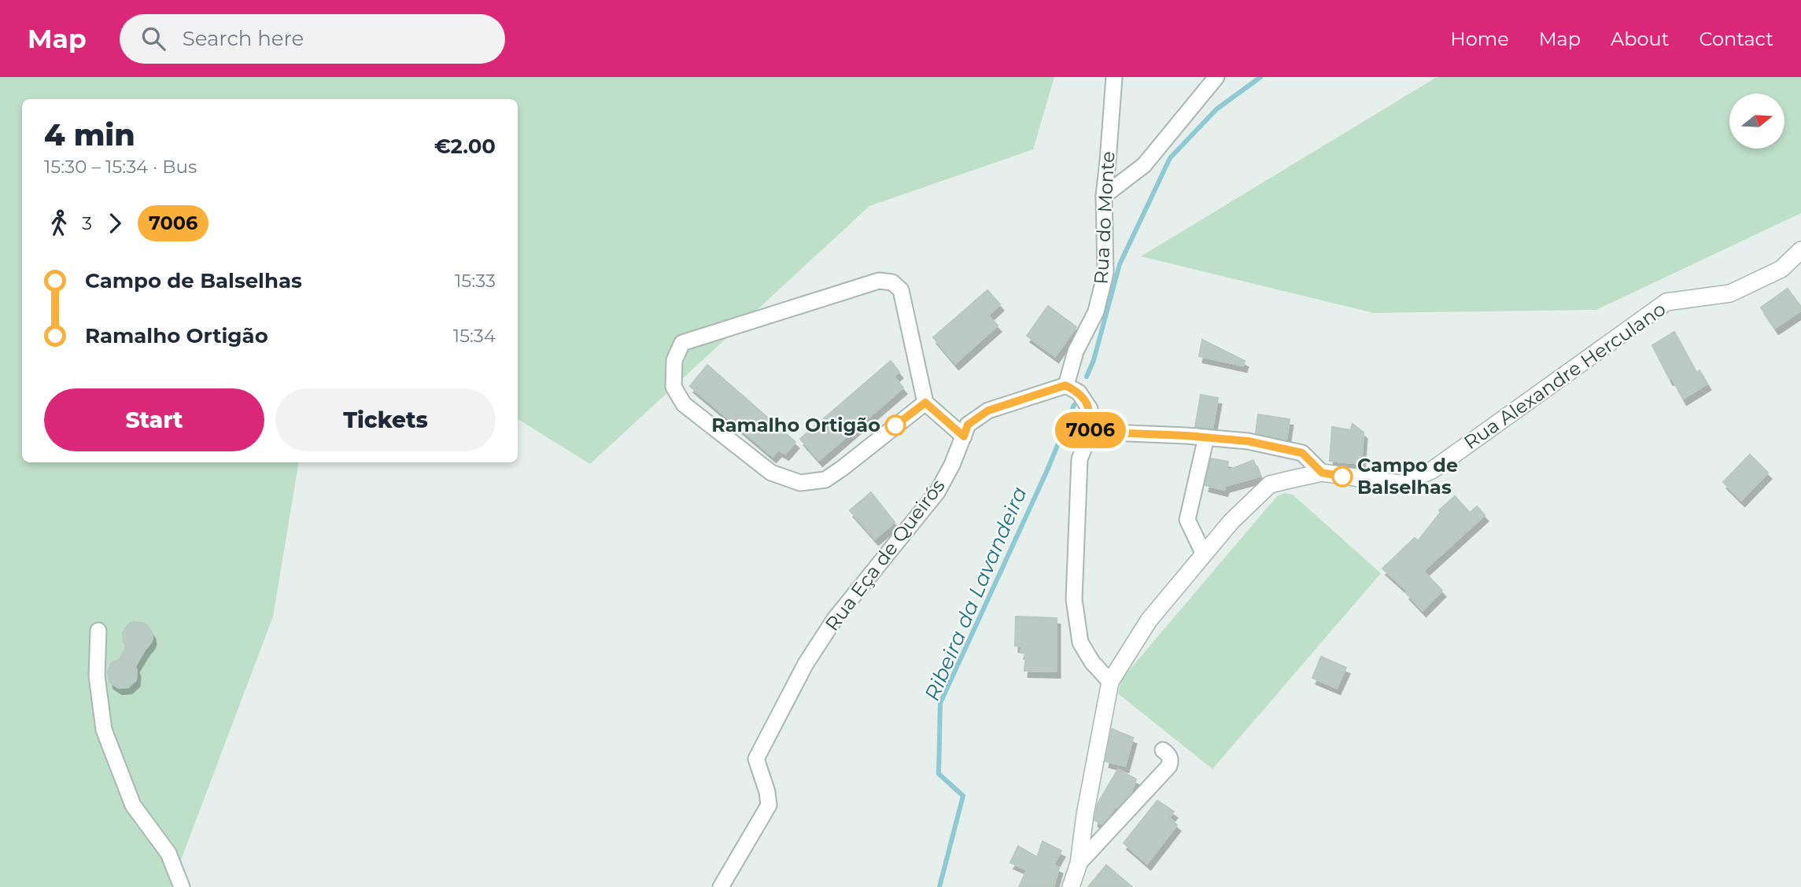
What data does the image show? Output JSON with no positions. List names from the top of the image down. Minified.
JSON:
{"streets":{"street":["Rua do Monte","Rua Alexandre Herculano","Rua Eça de Queirós"]},"crossings":[["Rua do Monte","Rua Eça de Queirós"]],"water":["Ribeira da Lavandeira"],"places":["Ramalho Ortigão","Campo de Balselhas"],"lines":["bus line 7006"],"north":"right","page":{"header":"Map","search":"Search here","nav":["Home","Map","About","Contact"],"on_map":"7006","heading":["4 min","15:30 – 15:34 · Bus","€2.00"],"legs":["3","7006"],"list":[{"name":"Campo de Balselhas","value":"15:33"},{"name":"Ramalho Ortigão","value":"15:34"}],"buttons":["Start","Tickets"]}}
